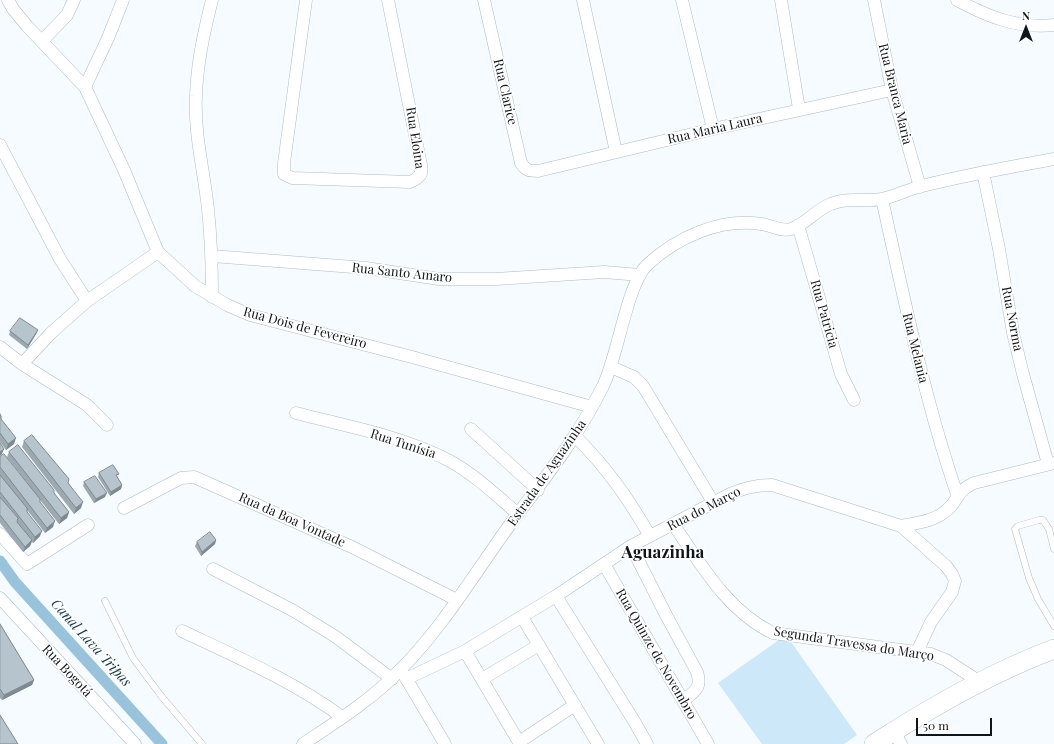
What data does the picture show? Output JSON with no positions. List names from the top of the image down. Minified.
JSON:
{"streets":{"street":["Rua Clarice","Rua Branca Maria","Rua Maria Laura","Rua Eloina","Rua Santo Amaro","Rua Patricia","Rua Norma","Rua Dois de Fevereiro","Rua Melania","Rua Tunísia","Estrada de Aguazinha","Rua do Março","Rua da Boa Vontade","Segunda Travessa do Março","Rua Quinze de Novembro","Rua Bogotá"]},"crossings":[["Rua Clarice","Rua Maria Laura"],["Rua Branca Maria","Rua Maria Laura"],["Rua Branca Maria","Estrada de Aguazinha"],["Rua Santo Amaro","Estrada de Aguazinha"],["Rua Patricia","Estrada de Aguazinha"],["Rua Norma","Estrada de Aguazinha"],["Rua Dois de Fevereiro","Estrada de Aguazinha"],["Rua Melania","Estrada de Aguazinha"],["Rua Tunísia","Estrada de Aguazinha"],["Estrada de Aguazinha","Rua do Março"],["Estrada de Aguazinha","Rua da Boa Vontade"],["Rua do Março","Segunda Travessa do Março"],["Rua do Março","Rua Quinze de Novembro"]],"districts":["Aguazinha"],"water":["Canal Lava Tripas"],"scale_bar":"50 m","north":"top"}
